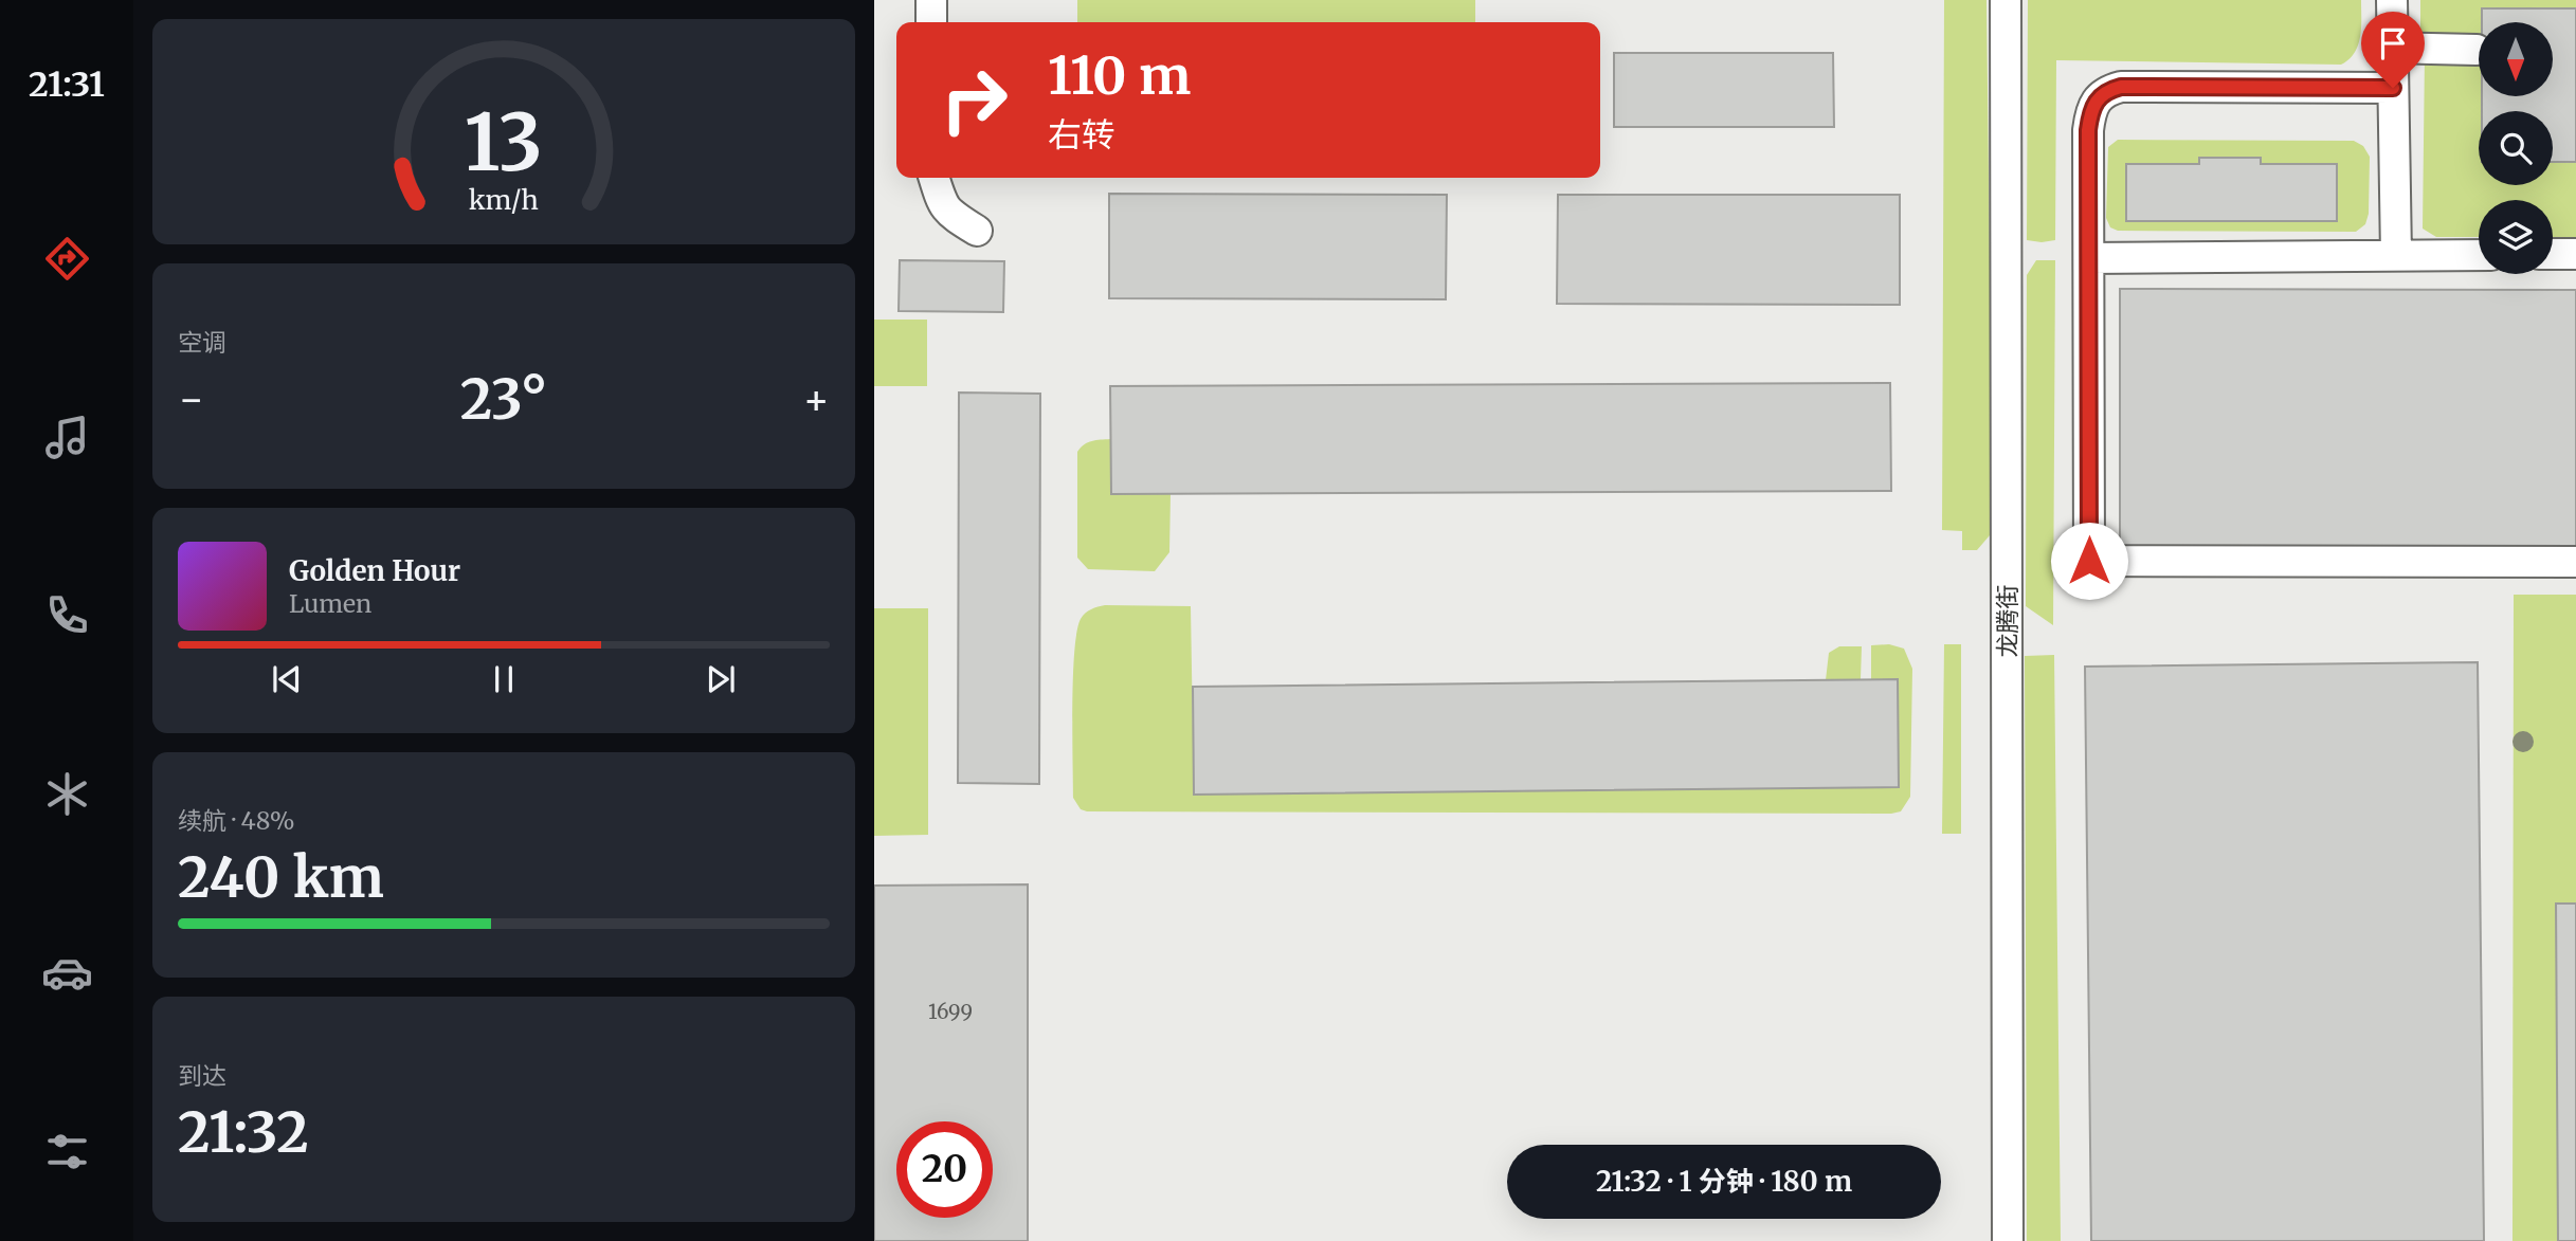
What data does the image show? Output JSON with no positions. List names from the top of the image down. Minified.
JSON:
{"streets":{"street":["龙腾街"]},"house_numbers":["1699"],"north":"bottom","page":{"tabs":"21:31","turn":["110 m","右转"],"tile":["空调",["续航 · 48%","240 km"],["到达","21:32"]],"heat":["−","23°","+"],"song":["Golden Hour","Lumen"],"limit":"20","trip":"21:32 · 1 分钟 · 180 m","gauge":["13","km/h"]}}
